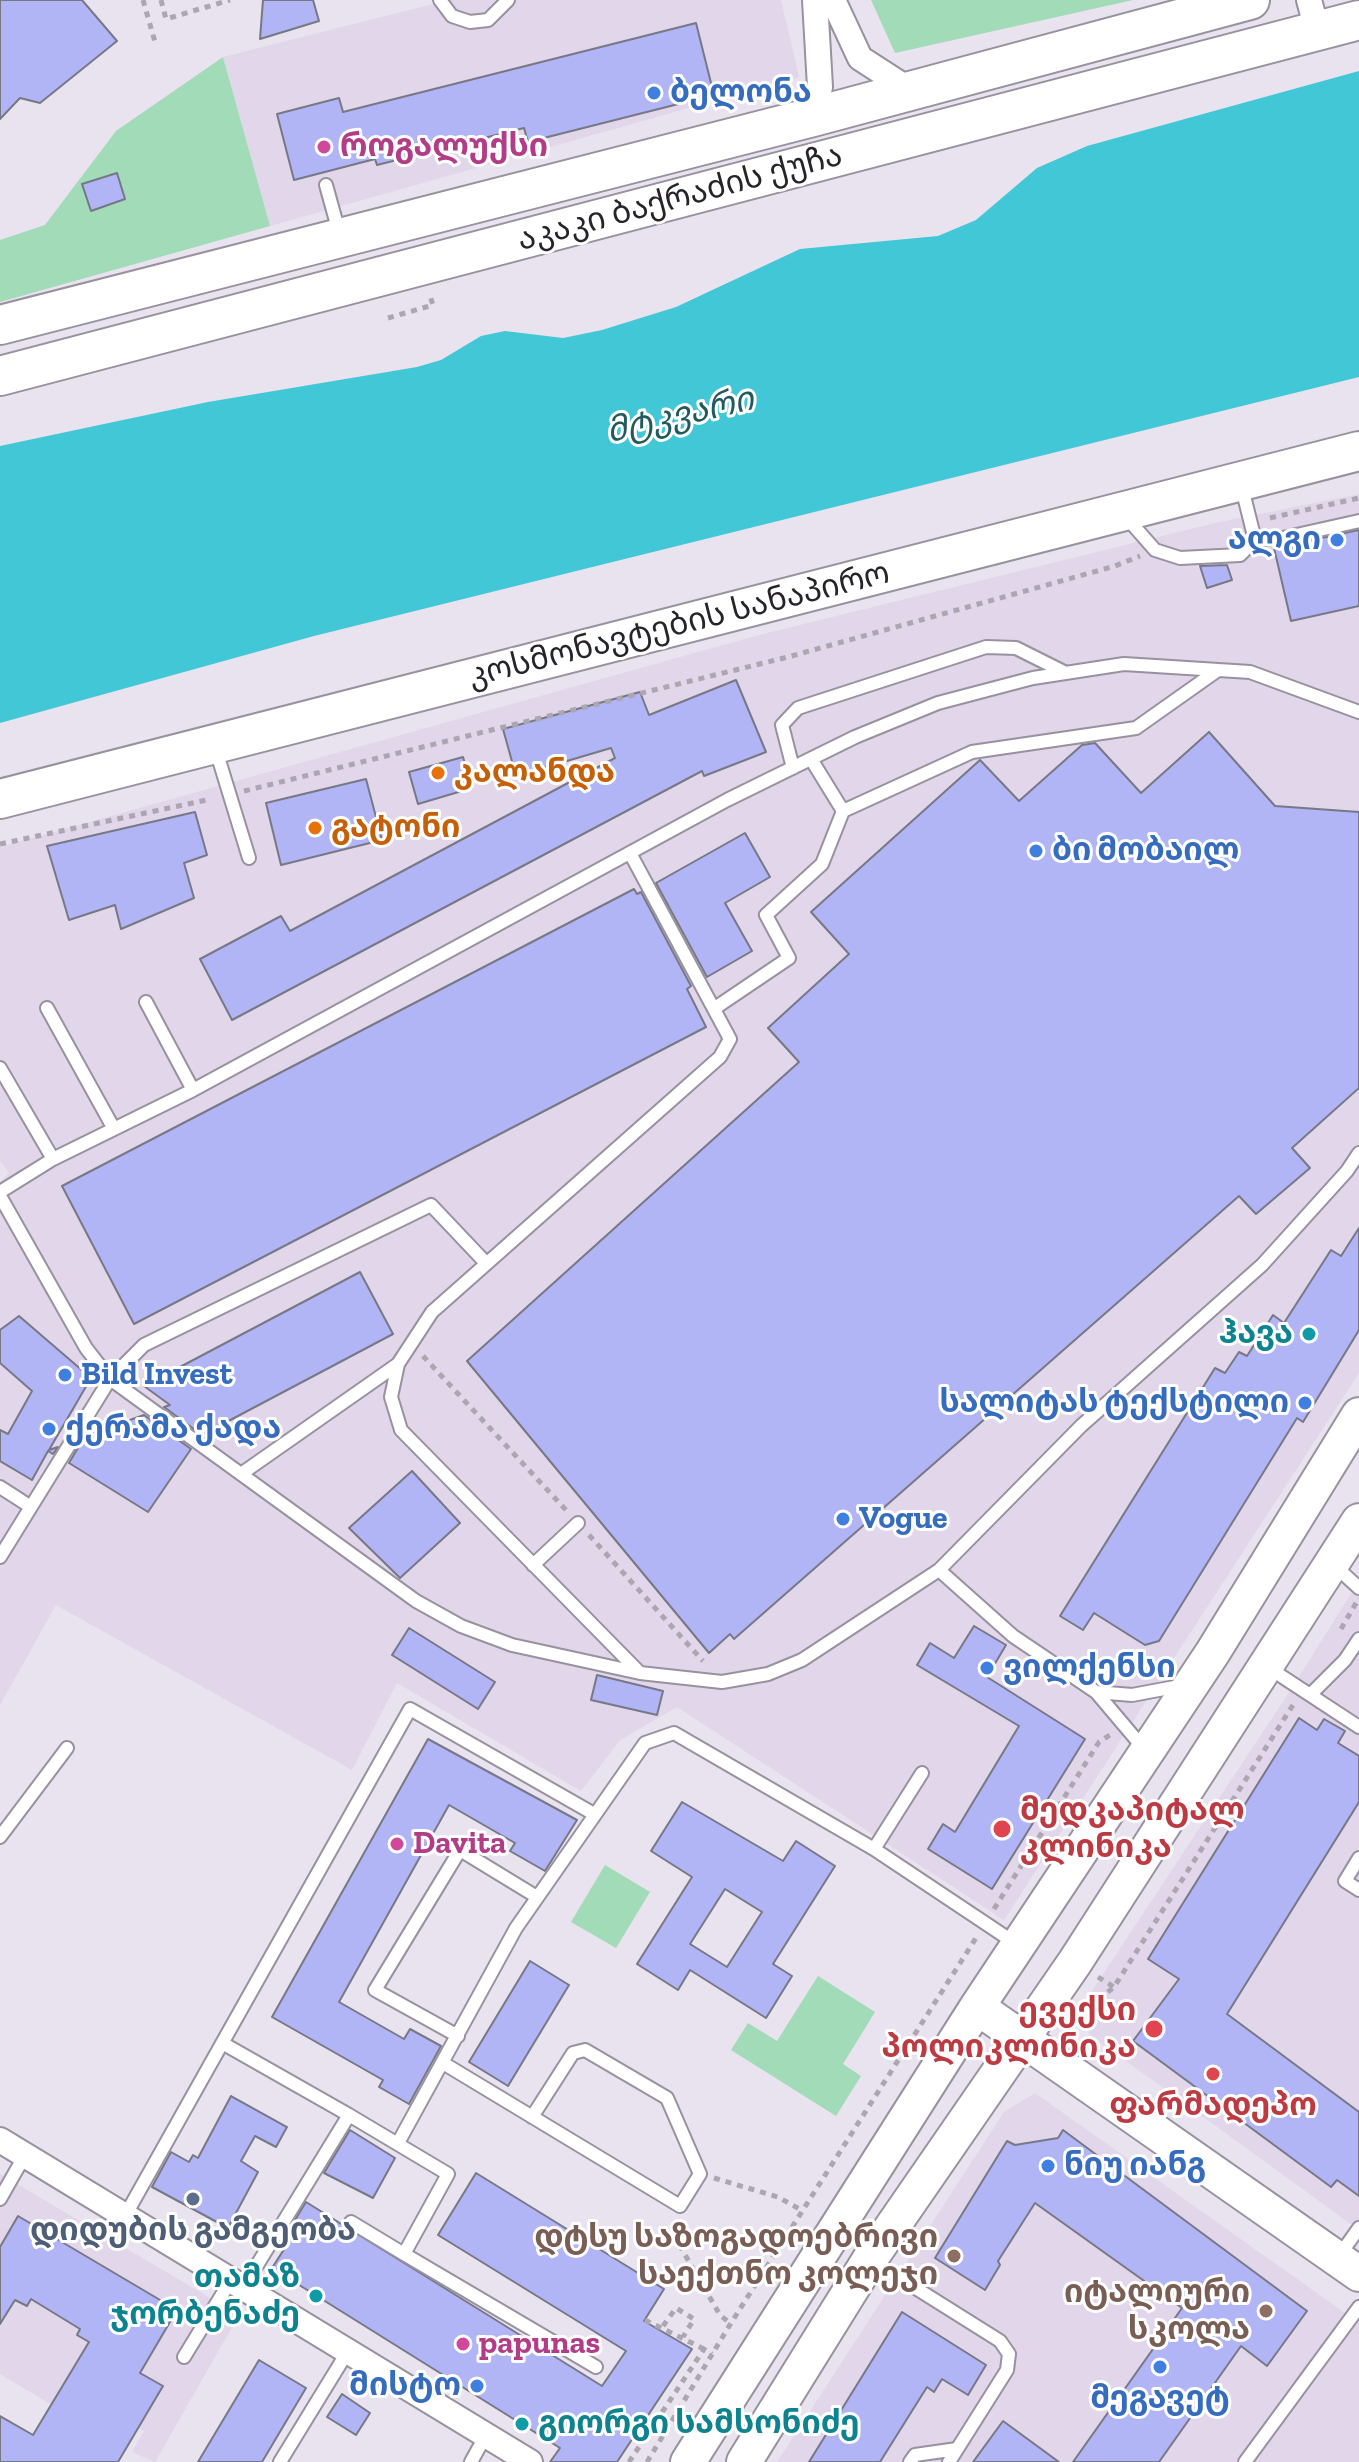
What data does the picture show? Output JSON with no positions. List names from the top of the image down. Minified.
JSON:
{"streets":{"main road":["აკაკი ბაქრაძის ქუჩა","კოსმონავტების სანაპირო"]},"water":["მტკვარი"],"places":["ბელონა","როგალუქსი","ალგი","კალანდა","გატონი","ბი მობაილ","ჰავა","Bild Invest","სალიტას ტექსტილი","ქერამა ქადა","Vogue","ვილქენსი","მედკაპიტალ კლინიკა","Davita","ევექსი პოლიკლინიკა","ფარმადეპო","ნიუ იანგ","დიდუბის გამგეობა","დტსუ საზოგადოებრივი საექთნო კოლეჯი","თამაზ ჯორბენაძე","იტალიური სკოლა","papunas","მეგავეტ","მისტო","გიორგი სამსონიძე"]}
